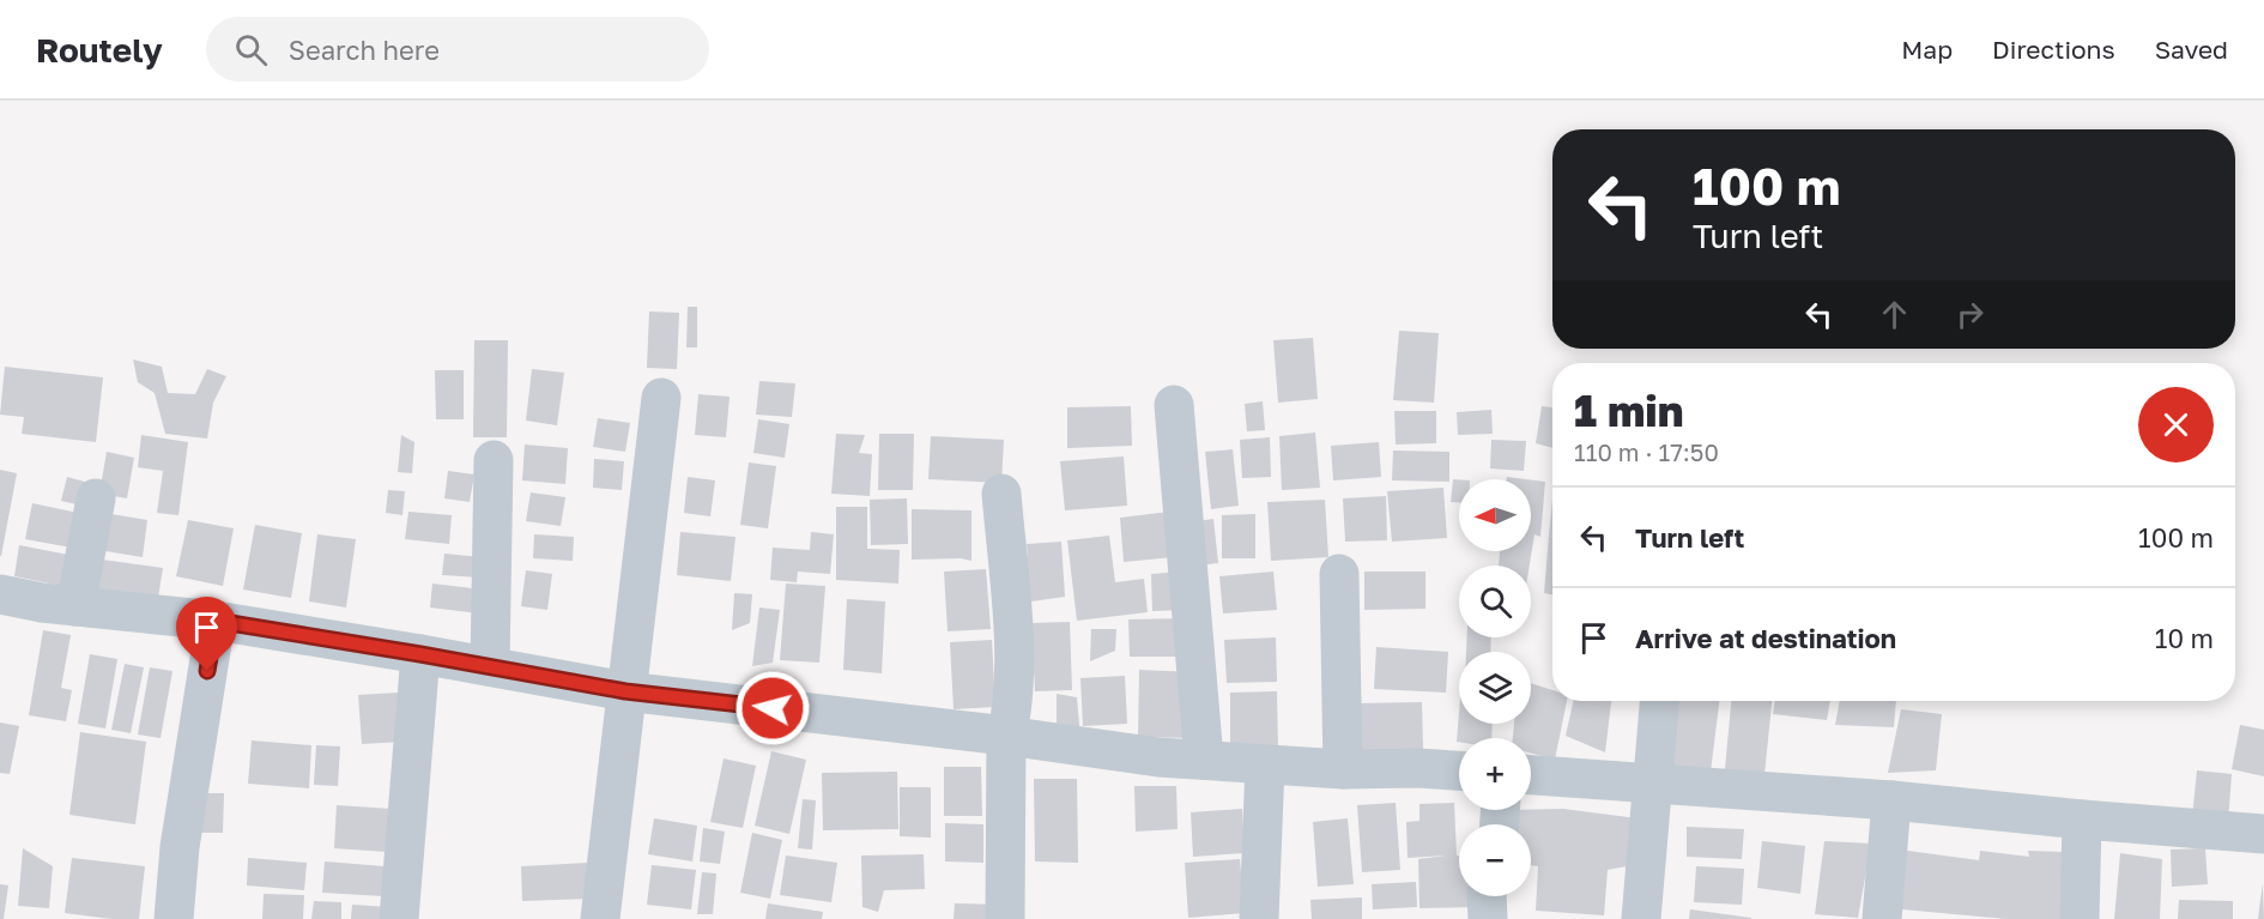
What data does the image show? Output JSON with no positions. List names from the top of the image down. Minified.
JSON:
{"north":"left","page":{"header":"Routely","search":"Search here","nav":["Map","Directions","Saved"],"turn":["100 m","Turn left"],"heading":["1 min","110 m · 17:50"],"map_buttons":["+","−"],"list":[{"name":"Turn left","value":"100 m"},{"name":"Arrive at destination","value":"10 m"}]}}
